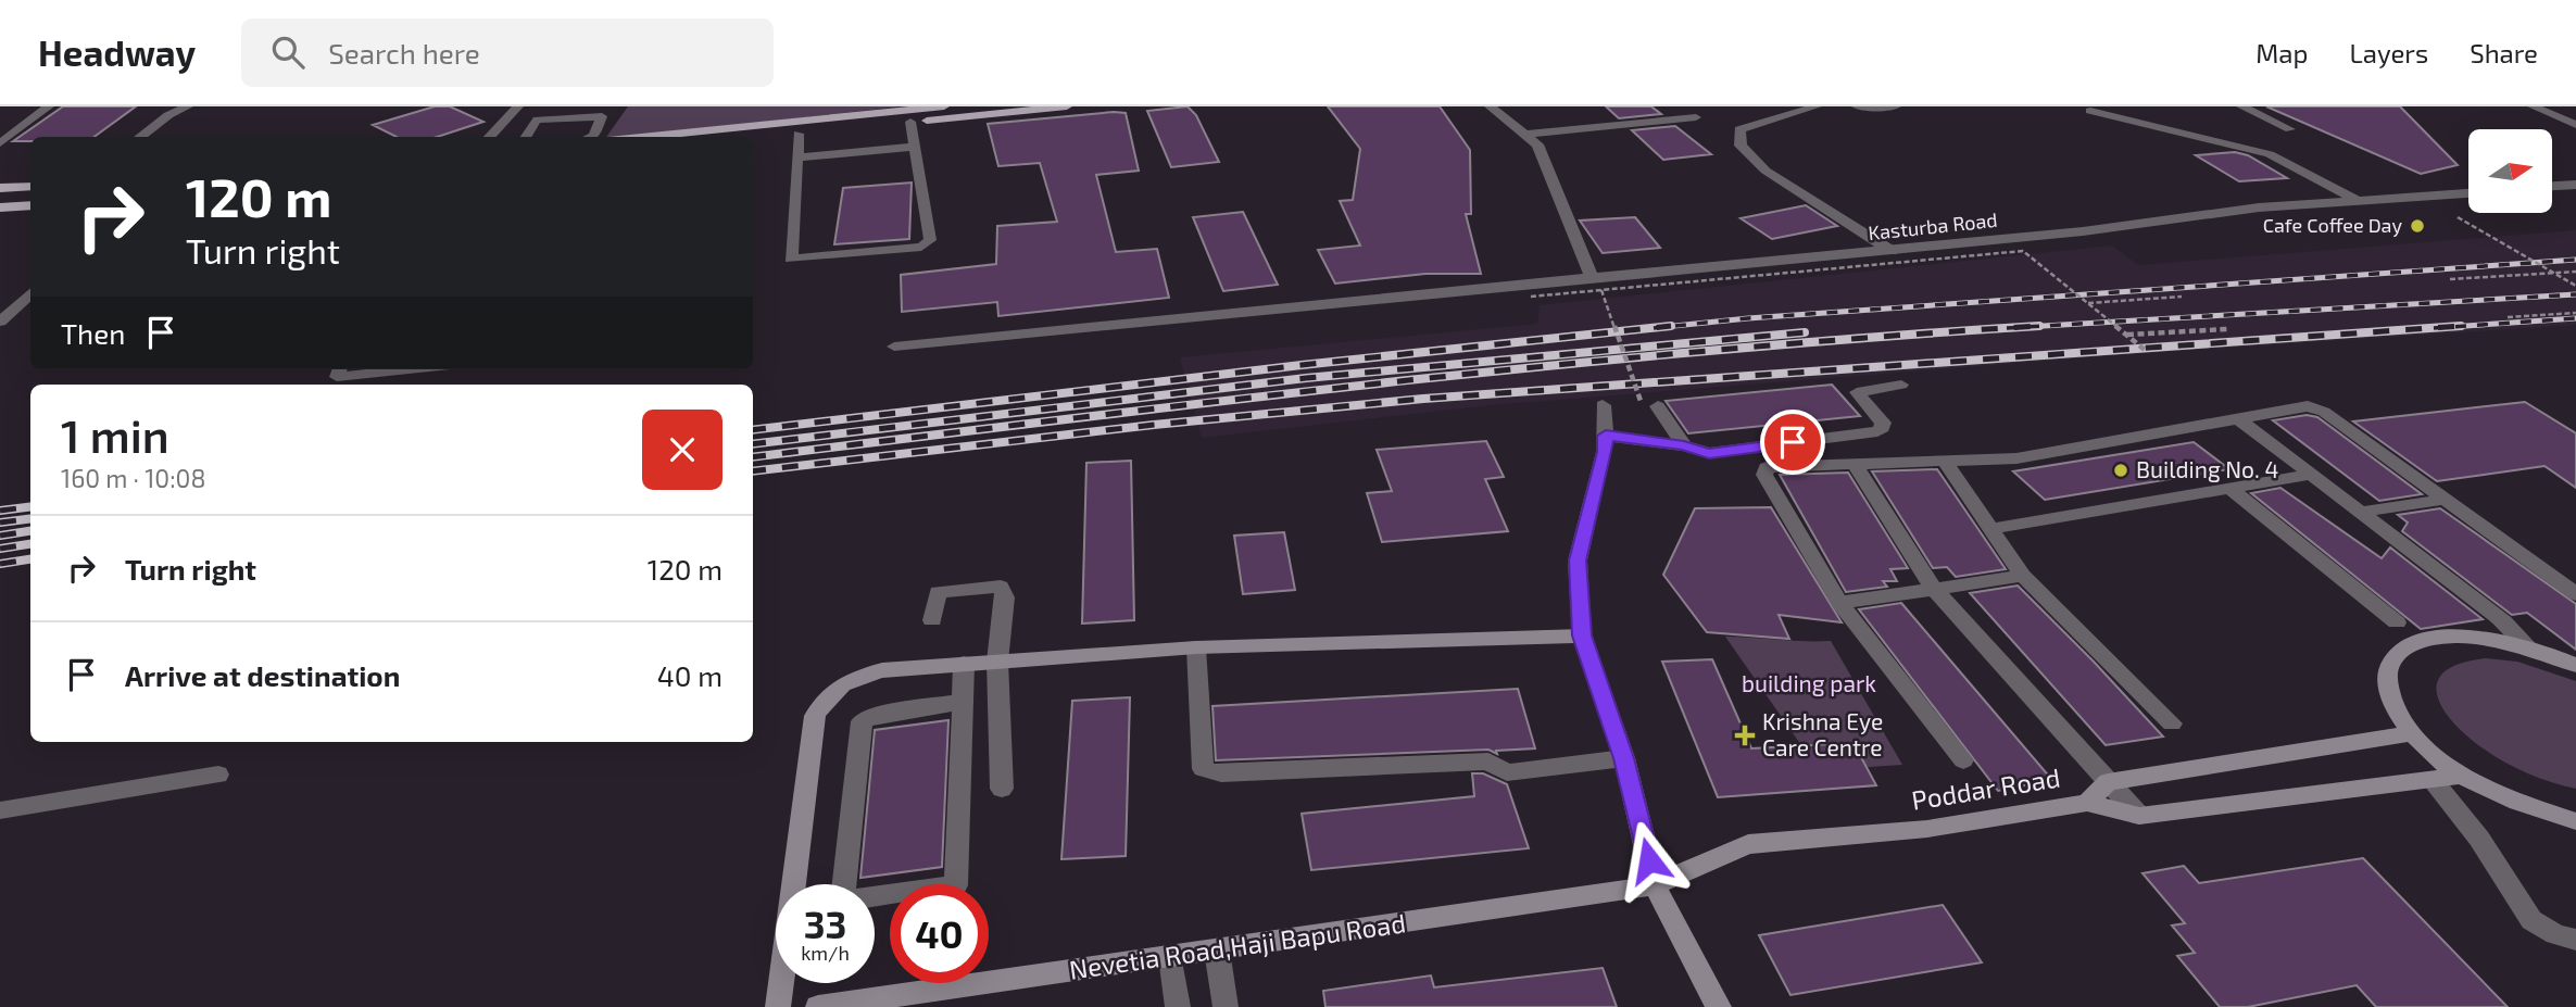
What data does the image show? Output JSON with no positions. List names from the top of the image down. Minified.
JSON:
{"streets":{"street":["Kasturba Road","Poddar Road","Nevetia Road,Haji Bapu Road"]},"crossings":[["Poddar Road","Nevetia Road,Haji Bapu Road"]],"parks":["building park"],"places":{"other":["Cafe Coffee Day","Building No. 4"],"health":["Krishna Eye Care Centre"]},"north":"right","page":{"header":"Headway","search":"Search here","nav":["Map","Layers","Share"],"turn":["120 m","Turn right"],"then":"Then","heading":["1 min","160 m · 10:08"],"list":[{"name":"Turn right","value":"120 m"},{"name":"Arrive at destination","value":"40 m"}],"speed":"33 km/h","limit":"40"}}
